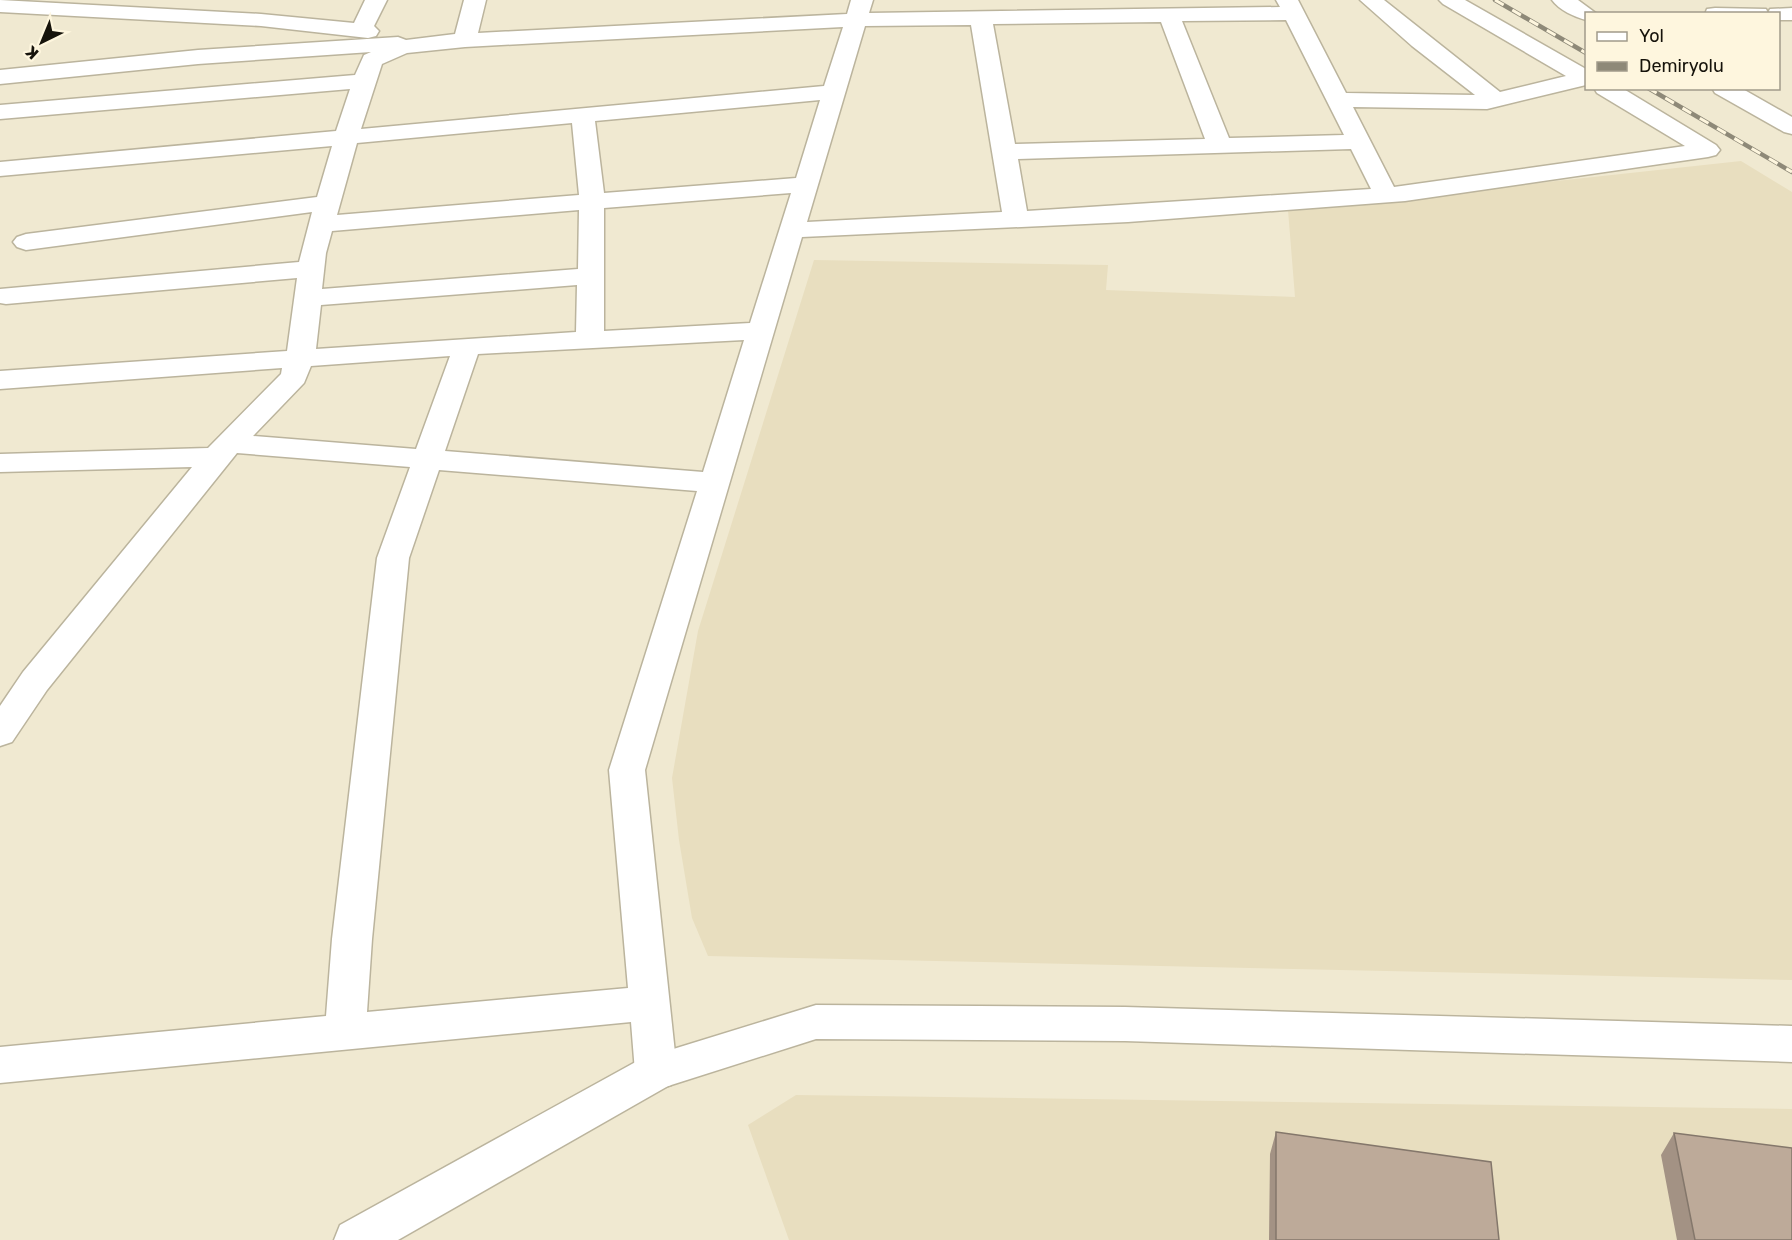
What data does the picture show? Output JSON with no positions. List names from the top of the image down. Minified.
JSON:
{"legend":["Yol","Demiryolu"],"north":"bottom left"}
